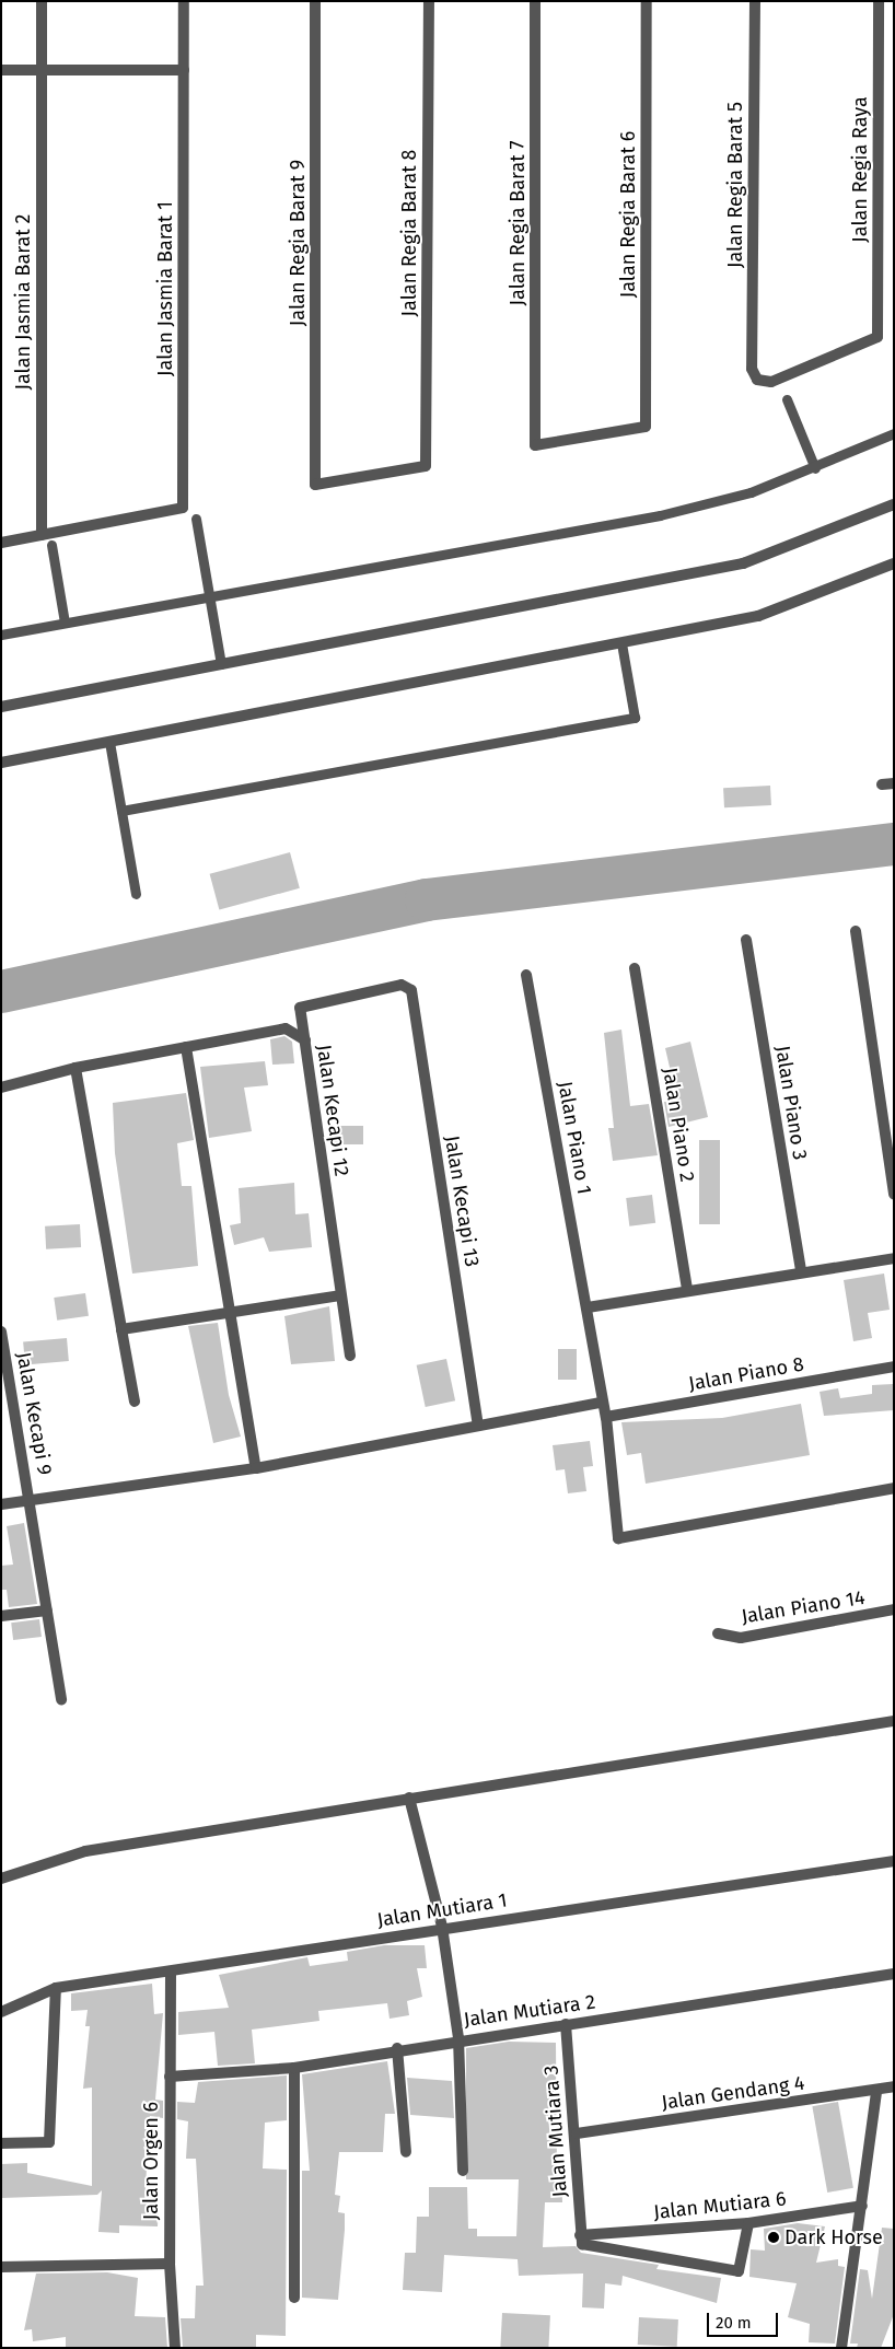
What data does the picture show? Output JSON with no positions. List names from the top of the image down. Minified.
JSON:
{"streets":{"street":["Jalan Regia Raya","Jalan Regia Barat 5","Jalan Regia Barat 6","Jalan Regia Barat 7","Jalan Regia Barat 8","Jalan Regia Barat 9","Jalan Jasmia Barat 1","Jalan Jasmia Barat 2","Jalan Piano 3","Jalan Kecapi 12","Jalan Piano 2","Jalan Piano 1","Jalan Kecapi 13","Jalan Piano 8","Jalan Kecapi 9","Jalan Piano 14","Jalan Mutiara 1","Jalan Mutiara 2","Jalan Gendang 4","Jalan Mutiara 3","Jalan Orgen 6","Jalan Mutiara 6"]},"crossings":[["Jalan Regia Raya","Jalan Regia Barat 5"],["Jalan Regia Barat 6","Jalan Regia Barat 7"],["Jalan Regia Barat 8","Jalan Regia Barat 9"],["Jalan Jasmia Barat 1","Jalan Jasmia Barat 2"],["Jalan Kecapi 12","Jalan Kecapi 13"],["Jalan Piano 1","Jalan Piano 8"],["Jalan Mutiara 1","Jalan Orgen 6"],["Jalan Mutiara 2","Jalan Mutiara 3"],["Jalan Mutiara 2","Jalan Orgen 6"],["Jalan Gendang 4","Jalan Mutiara 3"],["Jalan Mutiara 3","Jalan Mutiara 6"]],"places":["Dark Horse"],"scale_bar":"20 m"}
